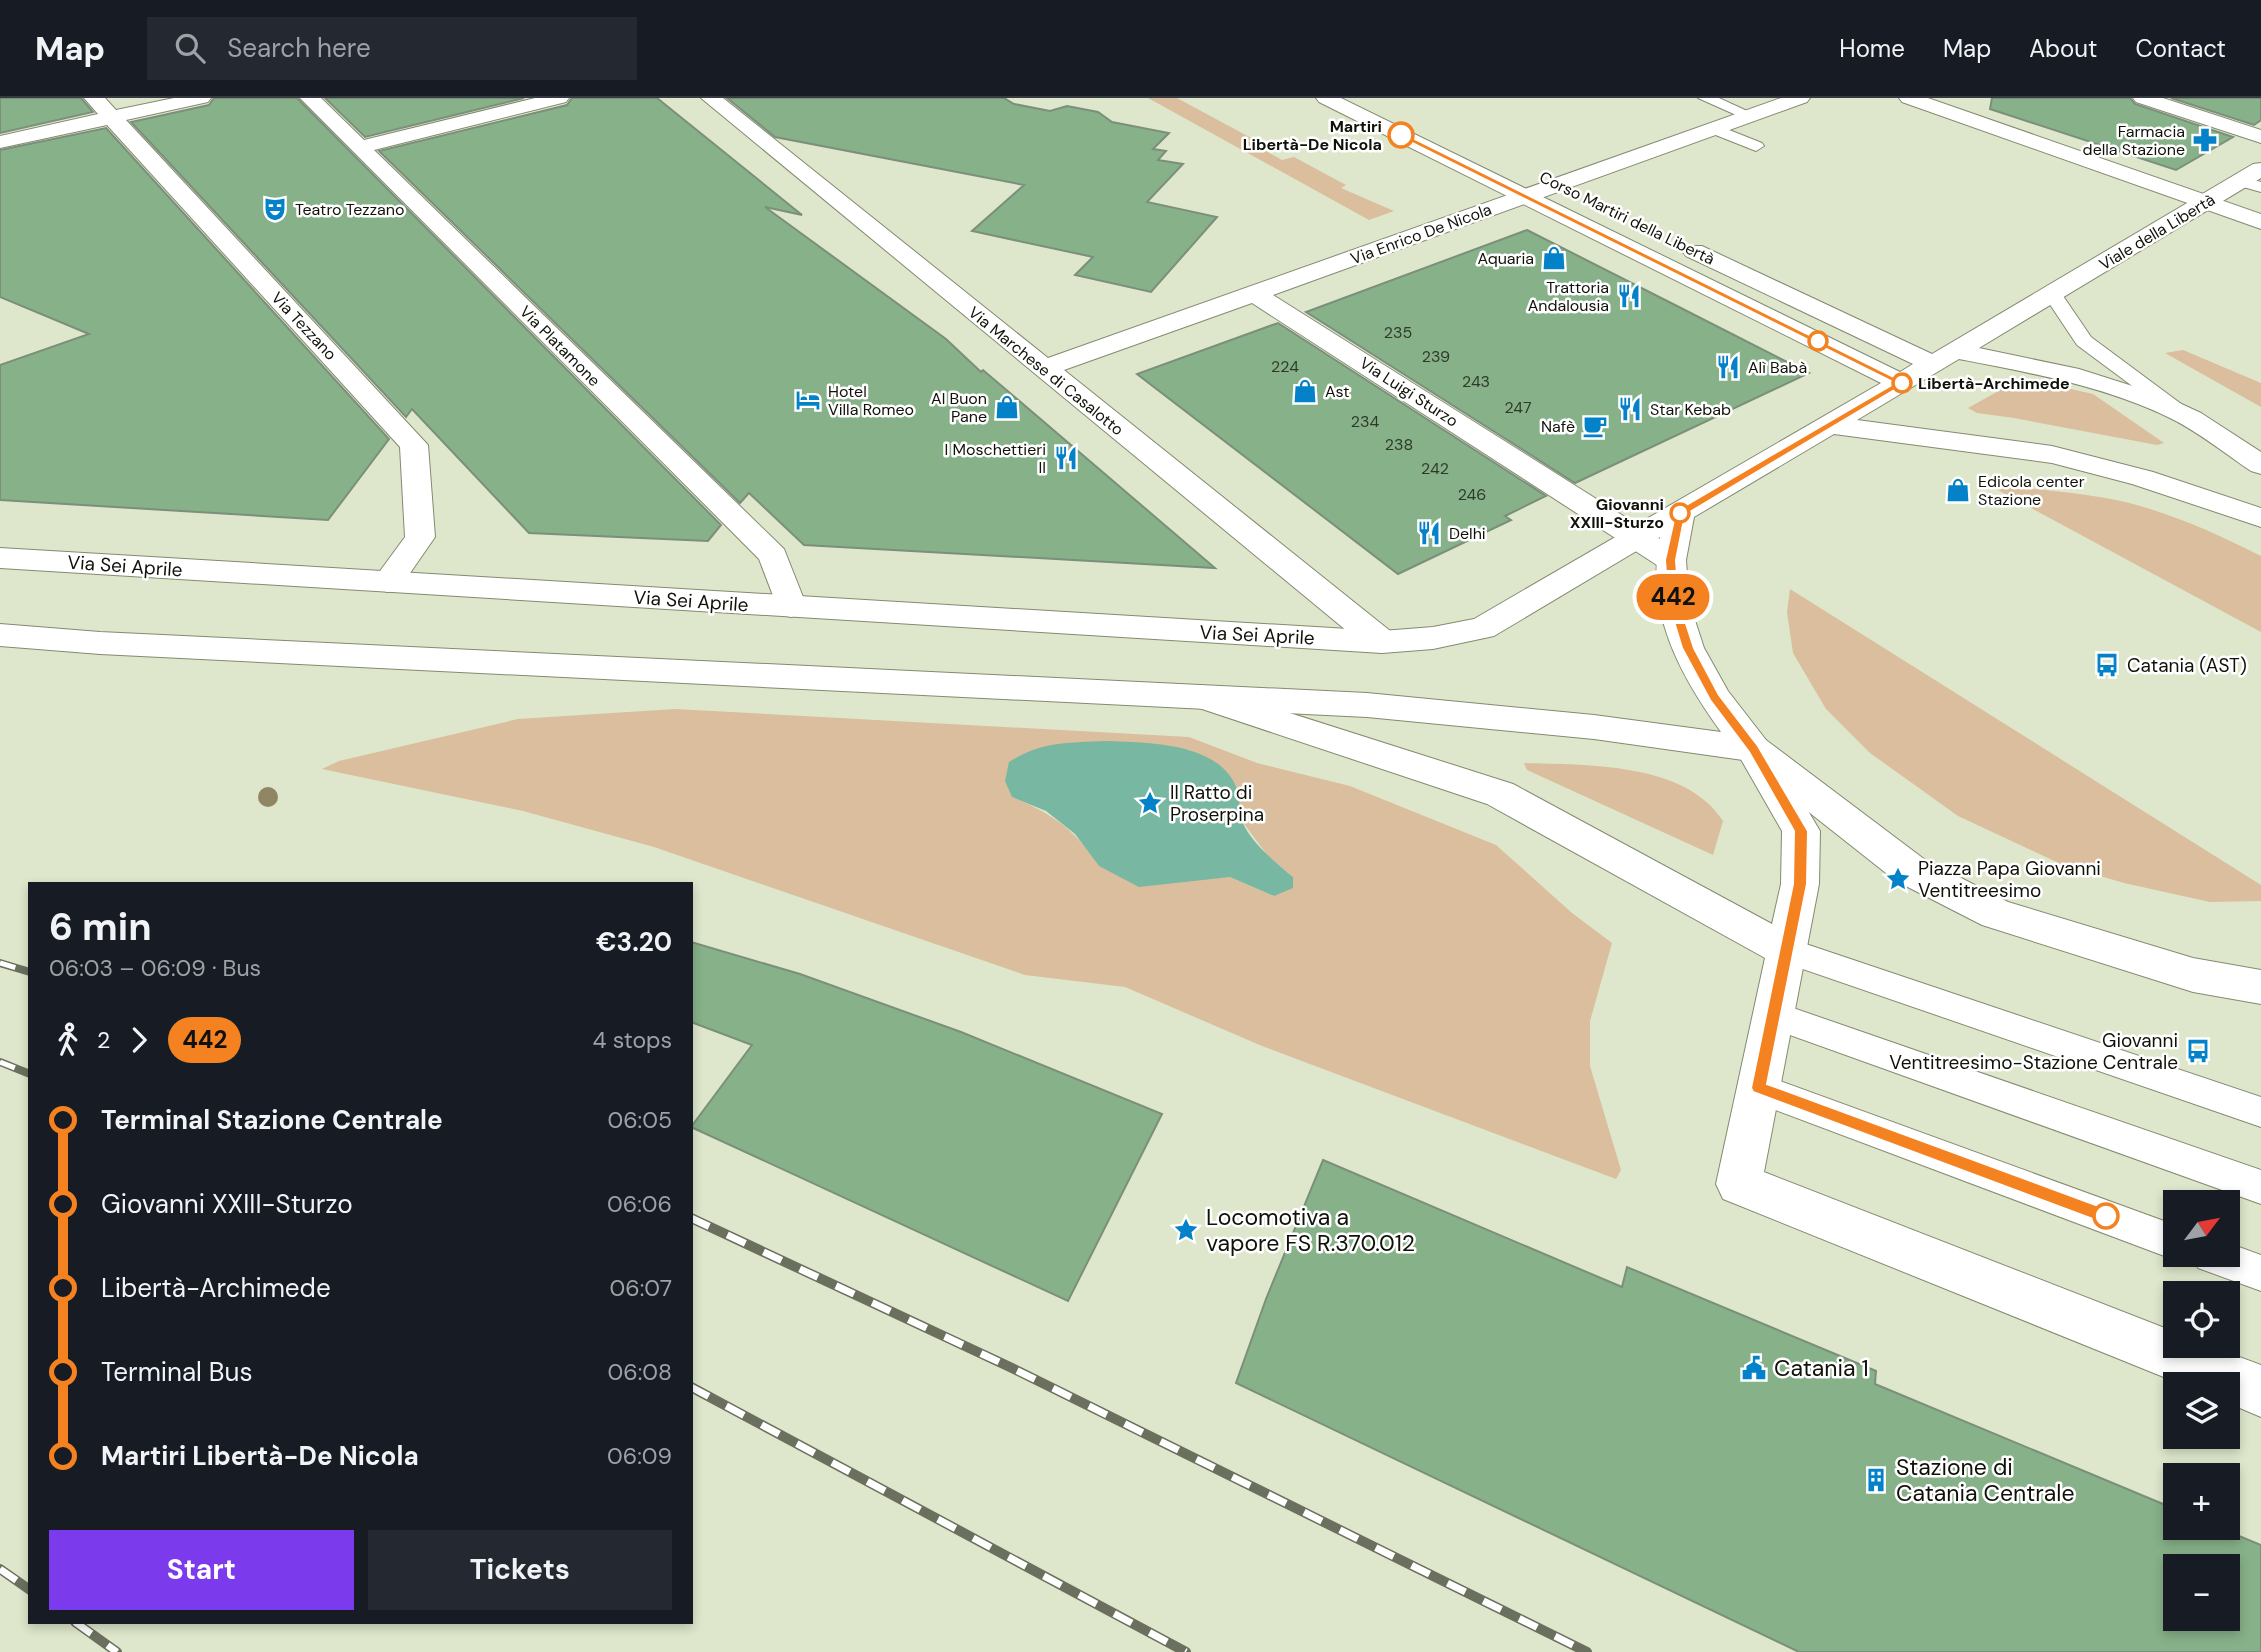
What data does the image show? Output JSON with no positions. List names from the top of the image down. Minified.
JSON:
{"streets":{"street":["Corso Martiri della Libertà","Viale della Libertà","Via Enrico De Nicola","Via Tezzano","Via Platamone","Via Marchese di Casalotto","Via Luigi Sturzo","Via Sei Aprile"]},"crossings":[["Corso Martiri della Libertà","Viale della Libertà"],["Corso Martiri della Libertà","Via Enrico De Nicola"],["Viale della Libertà","Via Sei Aprile"],["Via Enrico De Nicola","Via Marchese di Casalotto"],["Via Enrico De Nicola","Via Luigi Sturzo"],["Via Tezzano","Via Sei Aprile"],["Via Platamone","Via Sei Aprile"],["Via Marchese di Casalotto","Via Sei Aprile"],["Via Luigi Sturzo","Via Sei Aprile"]],"places":{"other":["Martiri Libertà-De Nicola","Libertà-Archimede","Giovanni XXIII-Sturzo"],"pharmacy":["Farmacia della Stazione"],"theatre":["Teatro Tezzano"],"shop":["Aquaria","Ast","Al Buon Pane","Edicola center Stazione"],"restaurant":["Trattoria Andalousia","Alì Babà","Star Kebab","I Moschettieri II","Delhi"],"hotel":["Hotel Villa Romeo"],"cafe":["Nafè"],"bus stop":["Catania (AST)","Giovanni Ventitreesimo-Stazione Centrale"],"place":["Il Ratto di Proserpina","Piazza Papa Giovanni Ventitreesimo","Locomotiva a vapore FS R.370.012"],"public building":["Catania 1"],"building":["Stazione di Catania Centrale"]},"lines":["bus line 442"],"house_numbers":["235","239","224","243","247","234","238","242","246"],"north":"top right","page":{"header":"Map","search":"Search here","nav":["Home","Map","About","Contact"],"on_map":"442","heading":["6 min","06:03 – 06:09 · Bus","€3.20"],"legs":["2","442","4 stops"],"list":[{"name":"Terminal Stazione Centrale","value":"06:05"},{"name":"Giovanni XXIII-Sturzo","value":"06:06"},{"name":"Libertà-Archimede","value":"06:07"},{"name":"Terminal Bus","value":"06:08"},{"name":"Martiri Libertà-De Nicola","value":"06:09"}],"map_buttons":["+","−"],"buttons":["Start","Tickets"]}}
